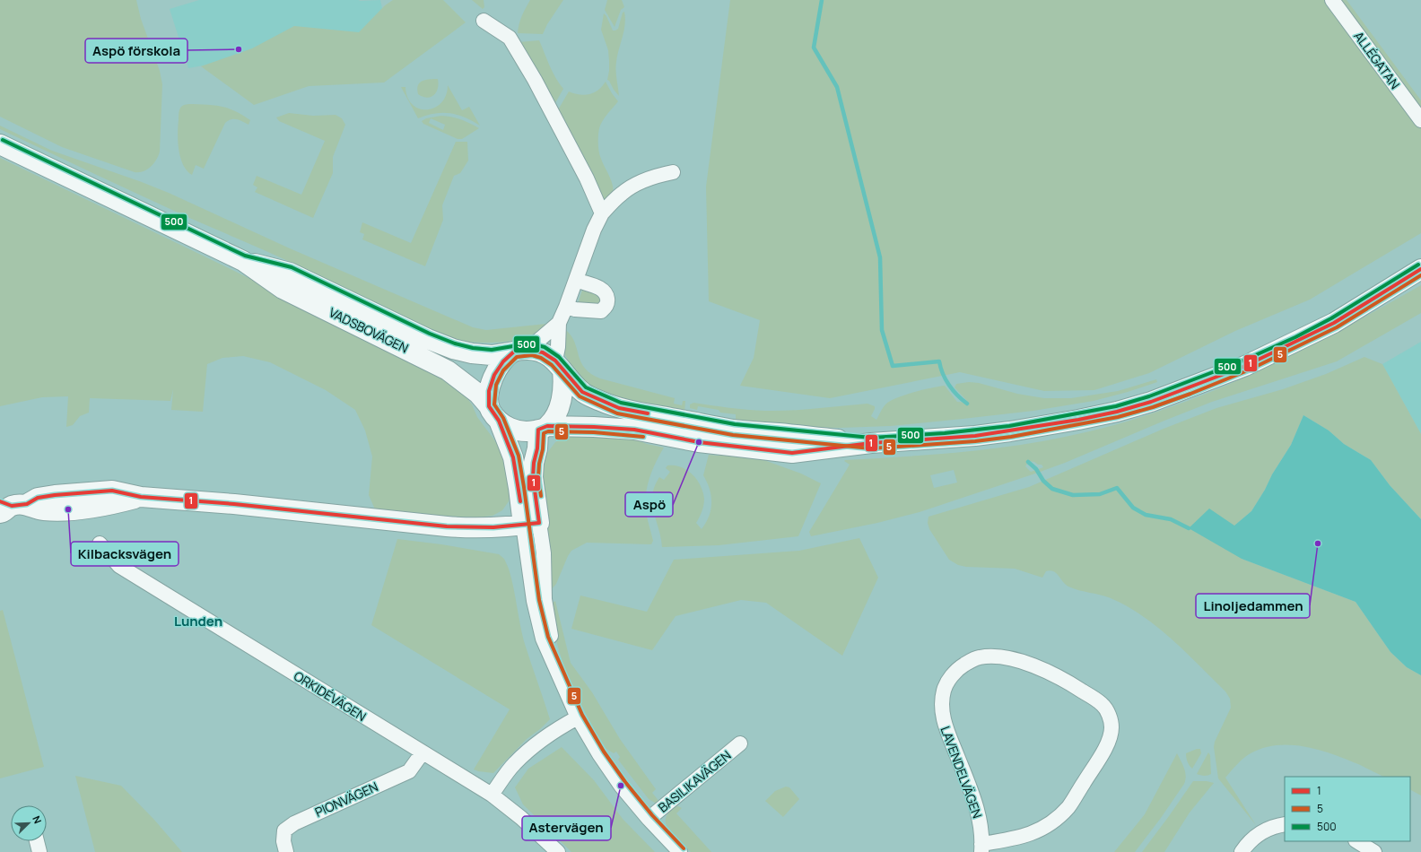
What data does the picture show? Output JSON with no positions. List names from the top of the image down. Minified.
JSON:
{"streets":{"main road":["VADSBOVÄGEN"],"street":["ALLÉGATAN","ORKIDÉVÄGEN","LAVENDELVÄGEN","BASILIKAVÄGEN","PIONVÄGEN"]},"crossings":[["ORKIDÉVÄGEN","PIONVÄGEN"]],"districts":["Lunden"],"places":["Aspö förskola","Aspö","Kilbacksvägen","Linoljedammen","Astervägen"],"lines":["transit line 500","transit line 1","transit line 5"],"legend":["1","5","500"],"north":"top right"}
